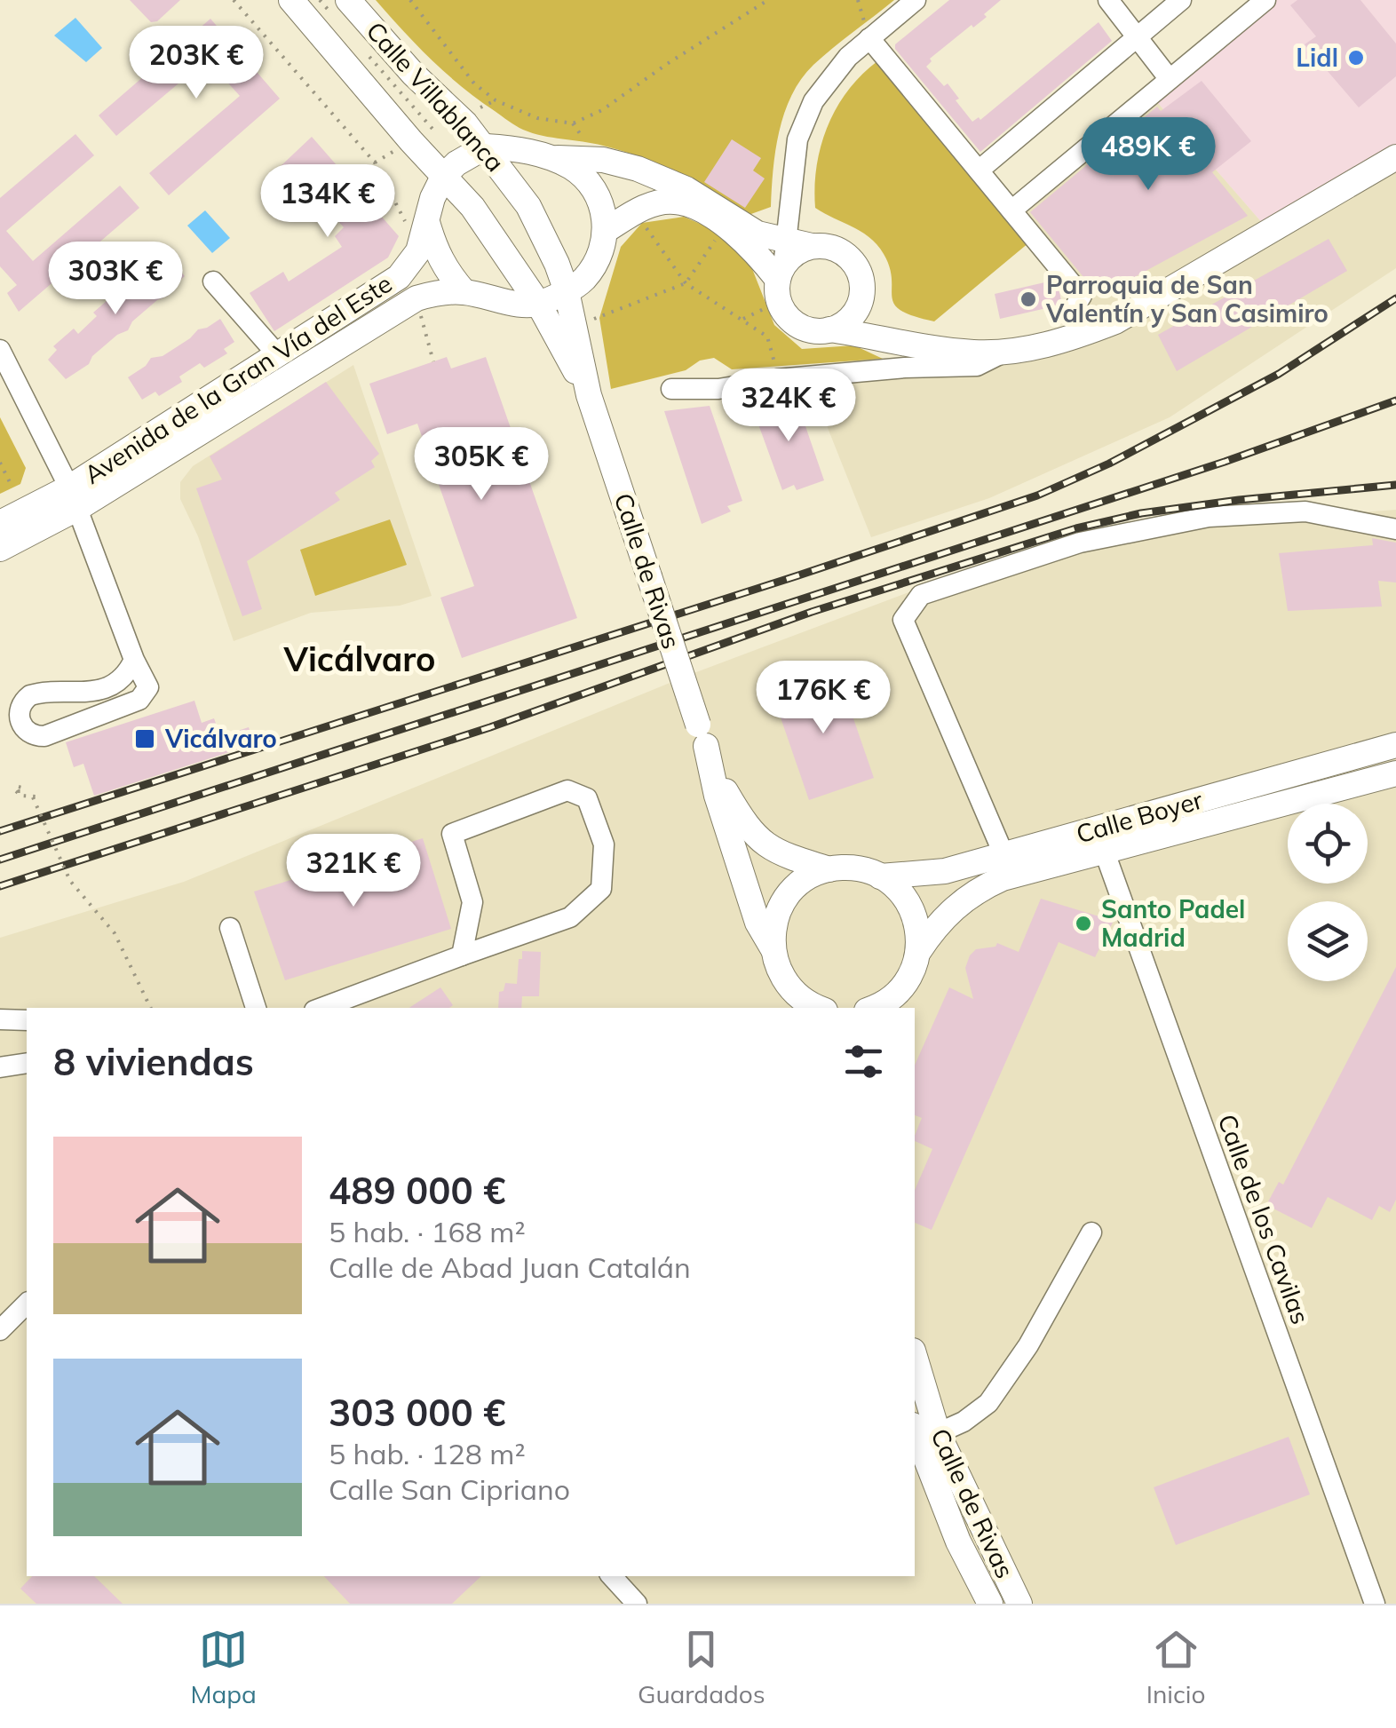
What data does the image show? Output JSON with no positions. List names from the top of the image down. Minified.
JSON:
{"streets":{"main road":["Calle Villablanca","Avenida de la Gran Vía del Este","Calle de Rivas","Calle Boyer"],"street":["Calle de los Cavilas"]},"crossings":[["Calle Villablanca","Avenida de la Gran Vía del Este"],["Calle Villablanca","Calle de Rivas"],["Avenida de la Gran Vía del Este","Calle de Rivas"],["Calle de Rivas","Calle Boyer"],["Calle Boyer","Calle de los Cavilas"]],"districts":["Vicálvaro"],"places":{"other":["Lidl","Parroquia de San Valentín y San Casimiro","Santo Padel Madrid"],"transit":["Vicálvaro"]},"page":{"price":["203K €","489K €","134K €","303K €","324K €","305K €","176K €","321K €"],"heading":"8 viviendas","list":[{"name":"489 000 €","note":"5 hab. · 168 m² · Calle de Abad Juan Catalán"},{"name":"303 000 €","note":"5 hab. · 128 m² · Calle San Cipriano"}],"tabs":["Mapa","Guardados","Inicio"]}}
